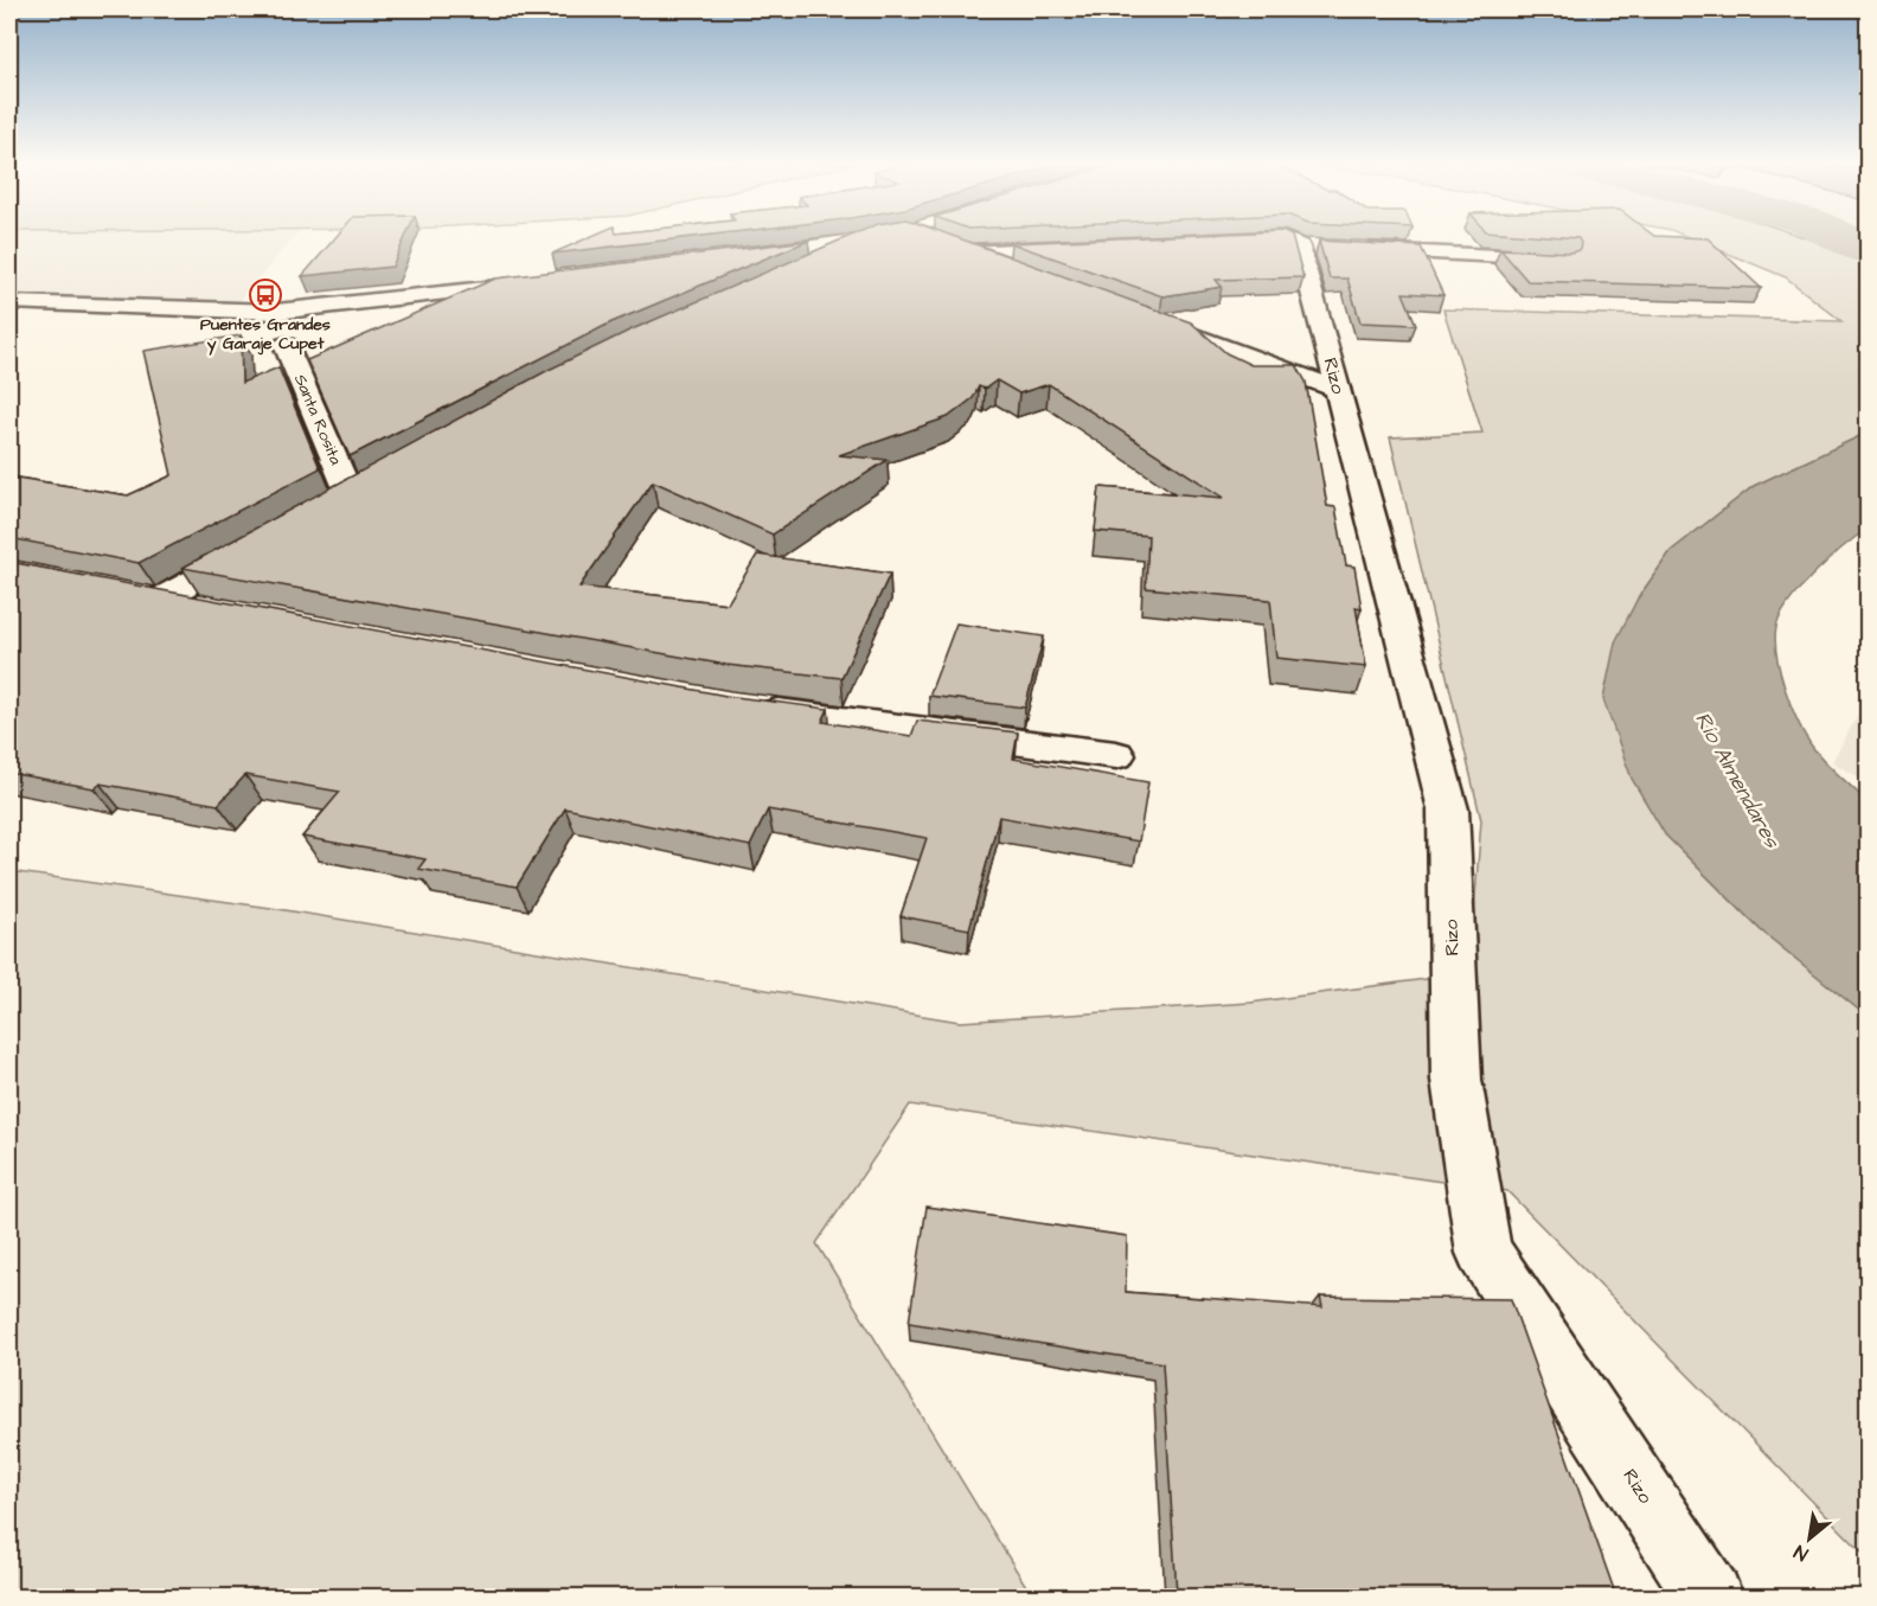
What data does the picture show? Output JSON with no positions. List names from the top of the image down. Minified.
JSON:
{"streets":{"street":["Rizo","Santa Rosita"]},"water":["Río Almendares"],"places":{"bus stop":["Puentes Grandes y Garaje Cupet"]},"north":"bottom left"}
